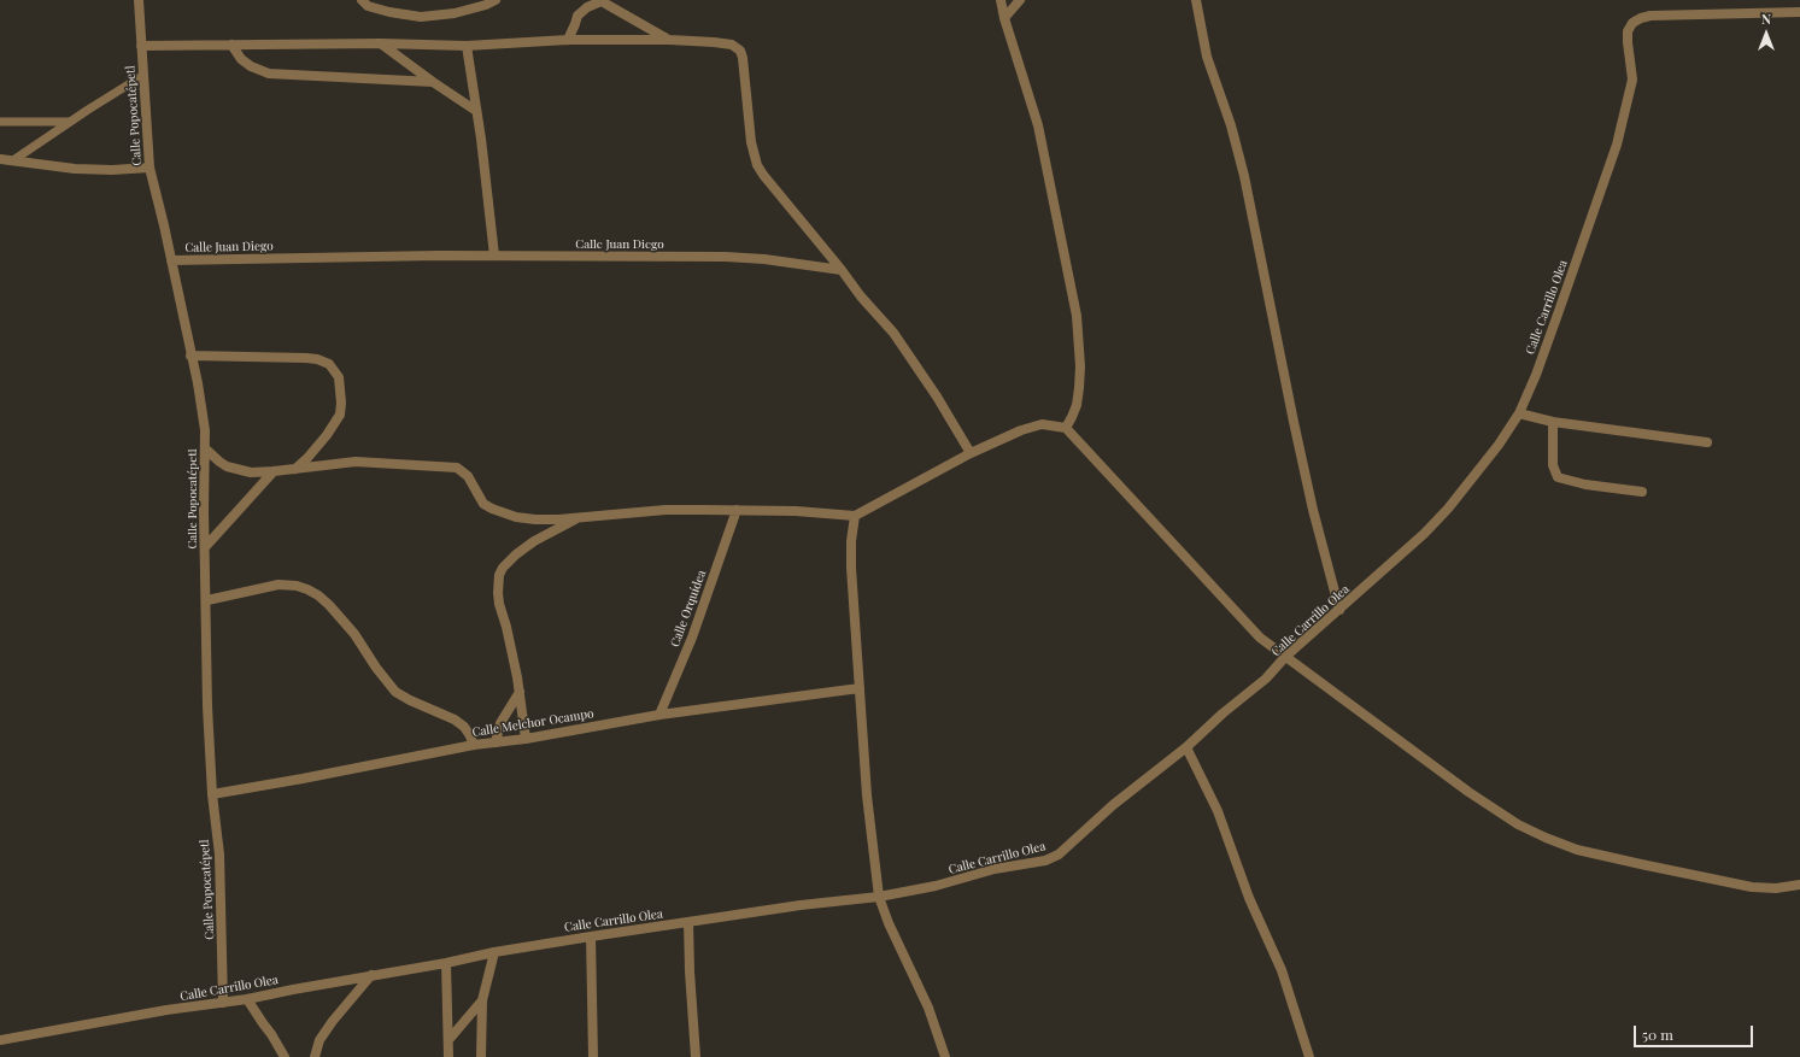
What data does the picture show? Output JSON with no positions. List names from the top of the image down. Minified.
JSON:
{"streets":{"street":["Calle Popocatépetl","Calle Juan Diego","Calle Carrillo Olea","Calle Orquídea","Calle Melchor Ocampo"]},"crossings":[["Calle Popocatépetl","Calle Juan Diego"],["Calle Popocatépetl","Calle Carrillo Olea"],["Calle Popocatépetl","Calle Melchor Ocampo"],["Calle Orquídea","Calle Melchor Ocampo"]],"scale_bar":"50 m","north":"top"}
